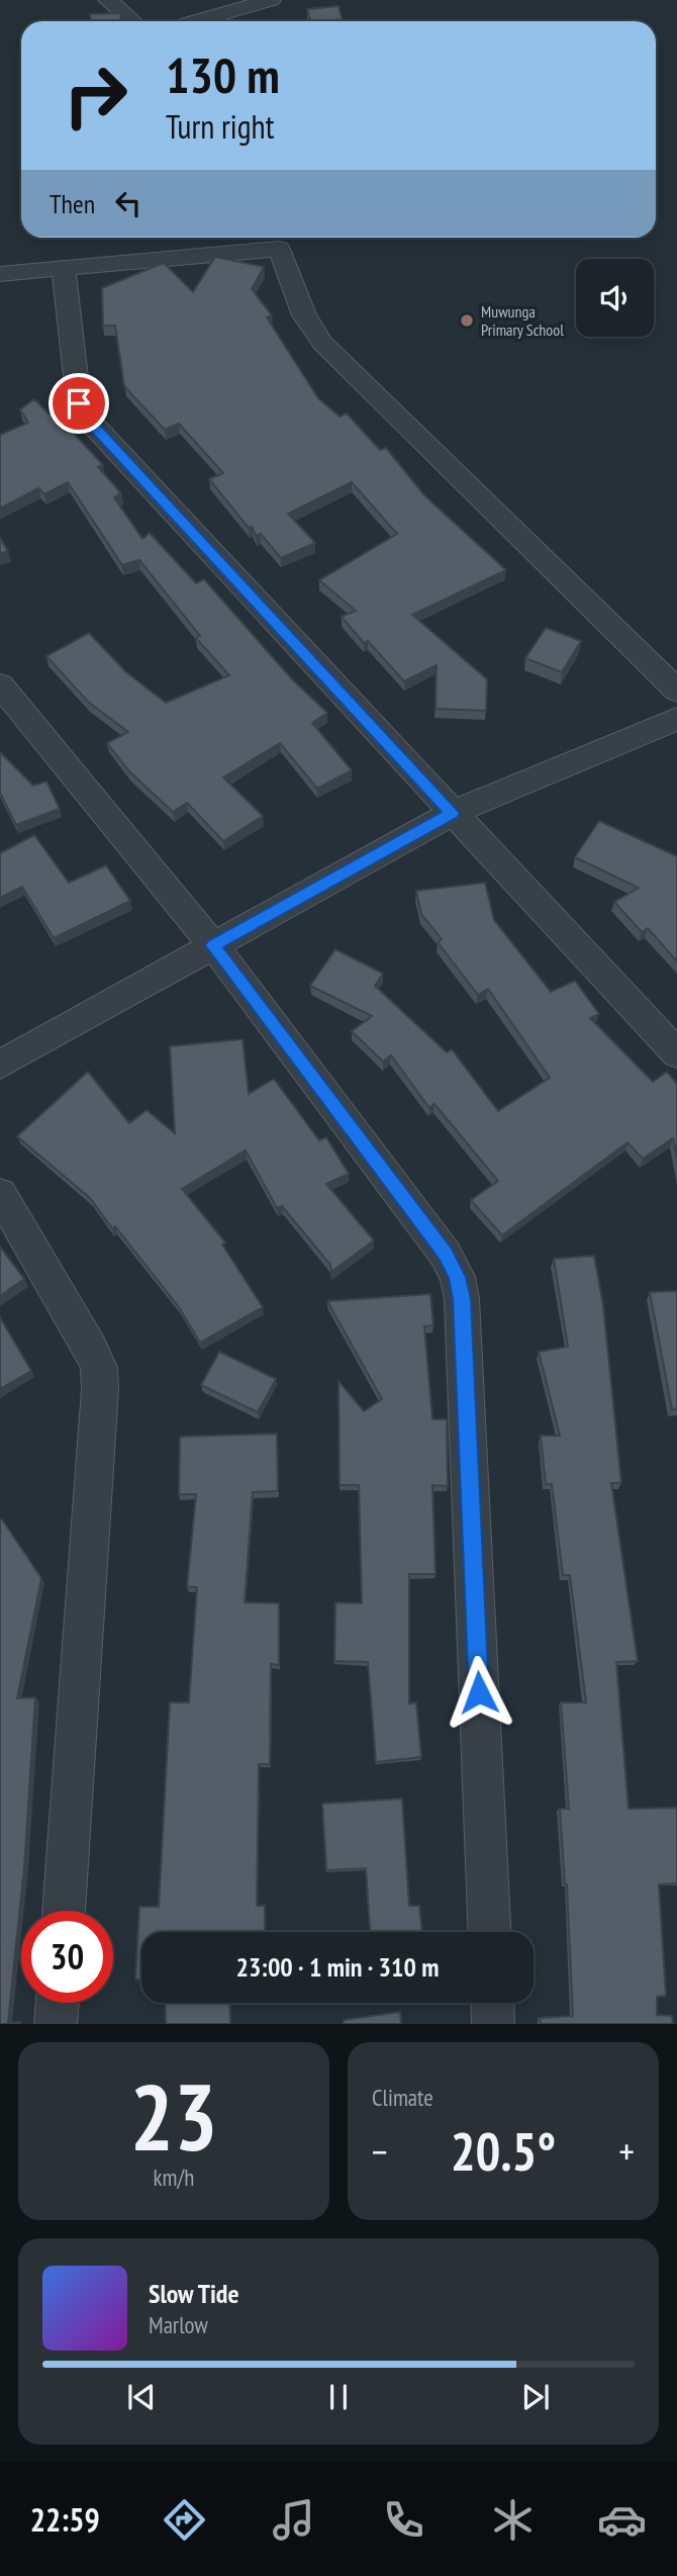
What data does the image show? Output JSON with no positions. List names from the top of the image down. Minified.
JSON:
{"places":["Muwunga Primary School"],"page":{"turn":["130 m","Turn right"],"then":"Then","limit":"30","trip":"23:00 · 1 min · 310 m","tile":[["23","km/h"],"Climate"],"heat":["−","20.5°","+"],"song":["Slow Tide","Marlow"],"tabs":"22:59"}}
